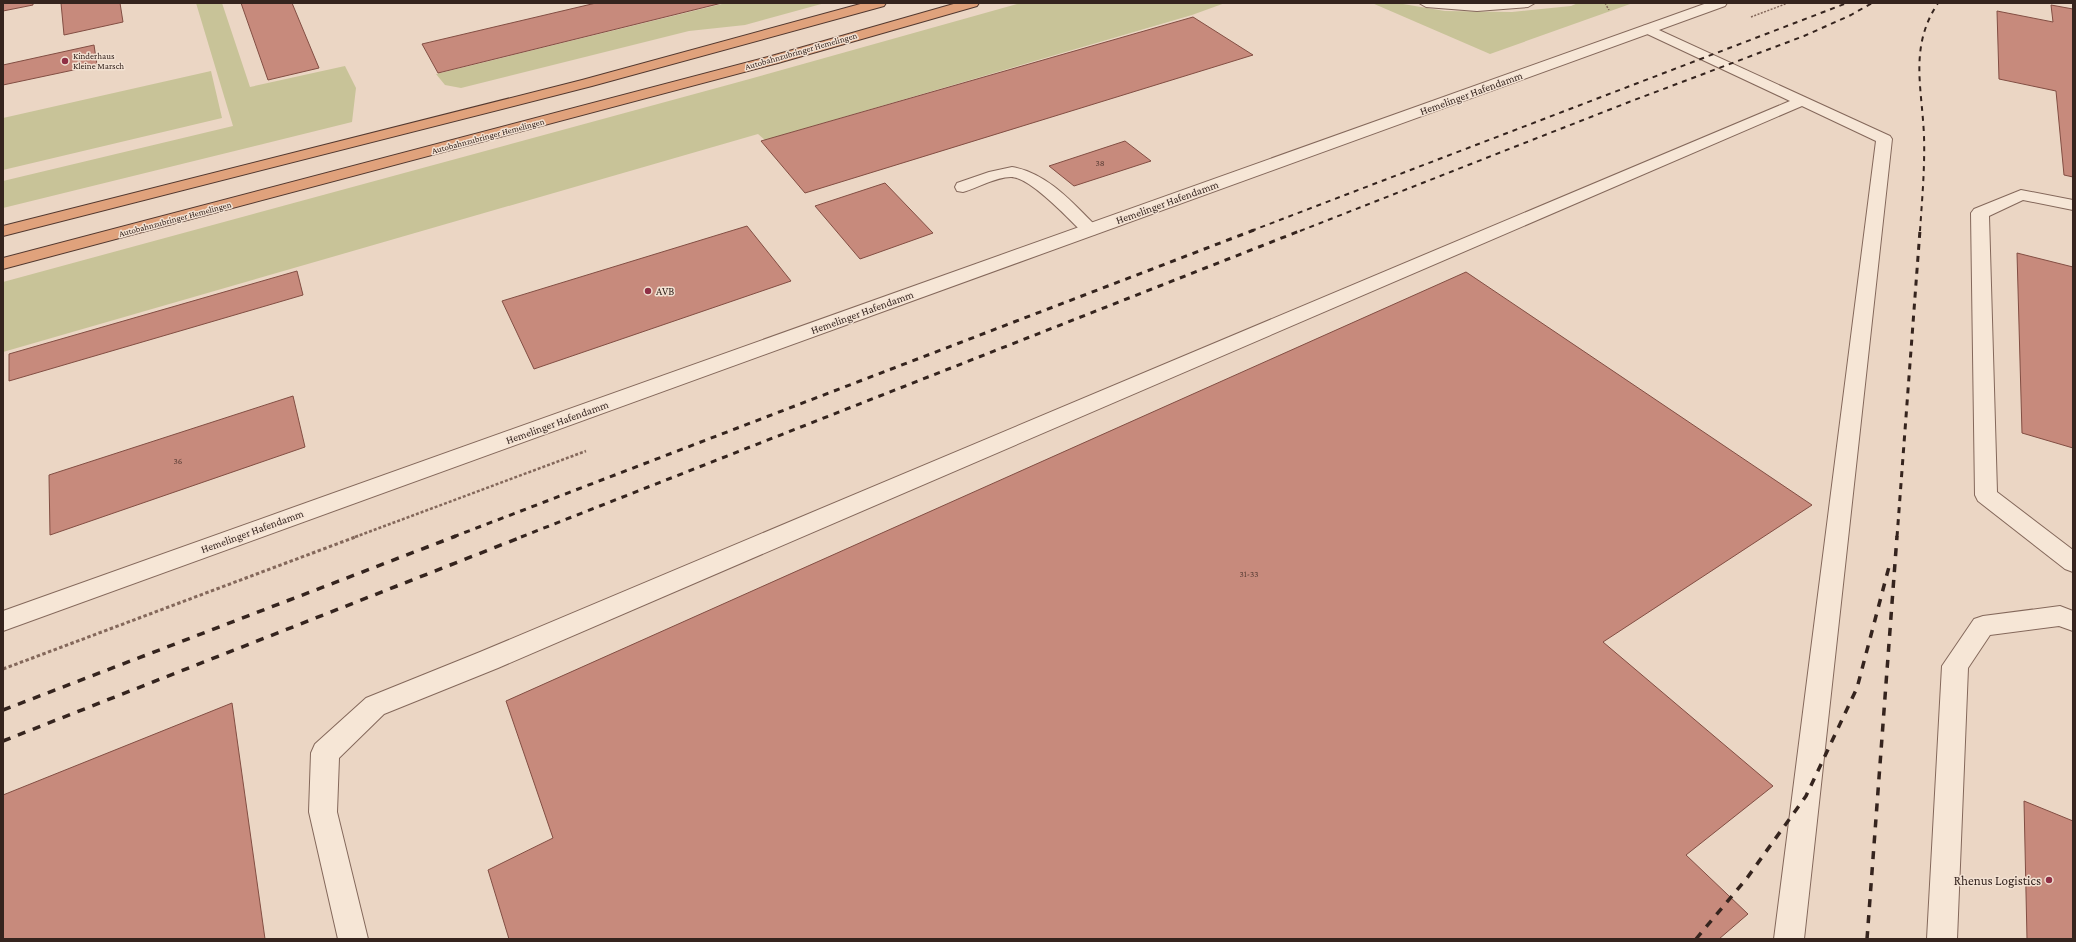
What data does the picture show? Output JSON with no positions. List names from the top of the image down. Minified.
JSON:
{"streets":{"highway":["Autobahnzubringer Hemelingen"],"street":["Hemelinger Hafendamm"]},"places":["Kinderhaus Kleine Marsch","AVB","Rhenus Logistics"],"house_numbers":["38","36","31-33"]}
